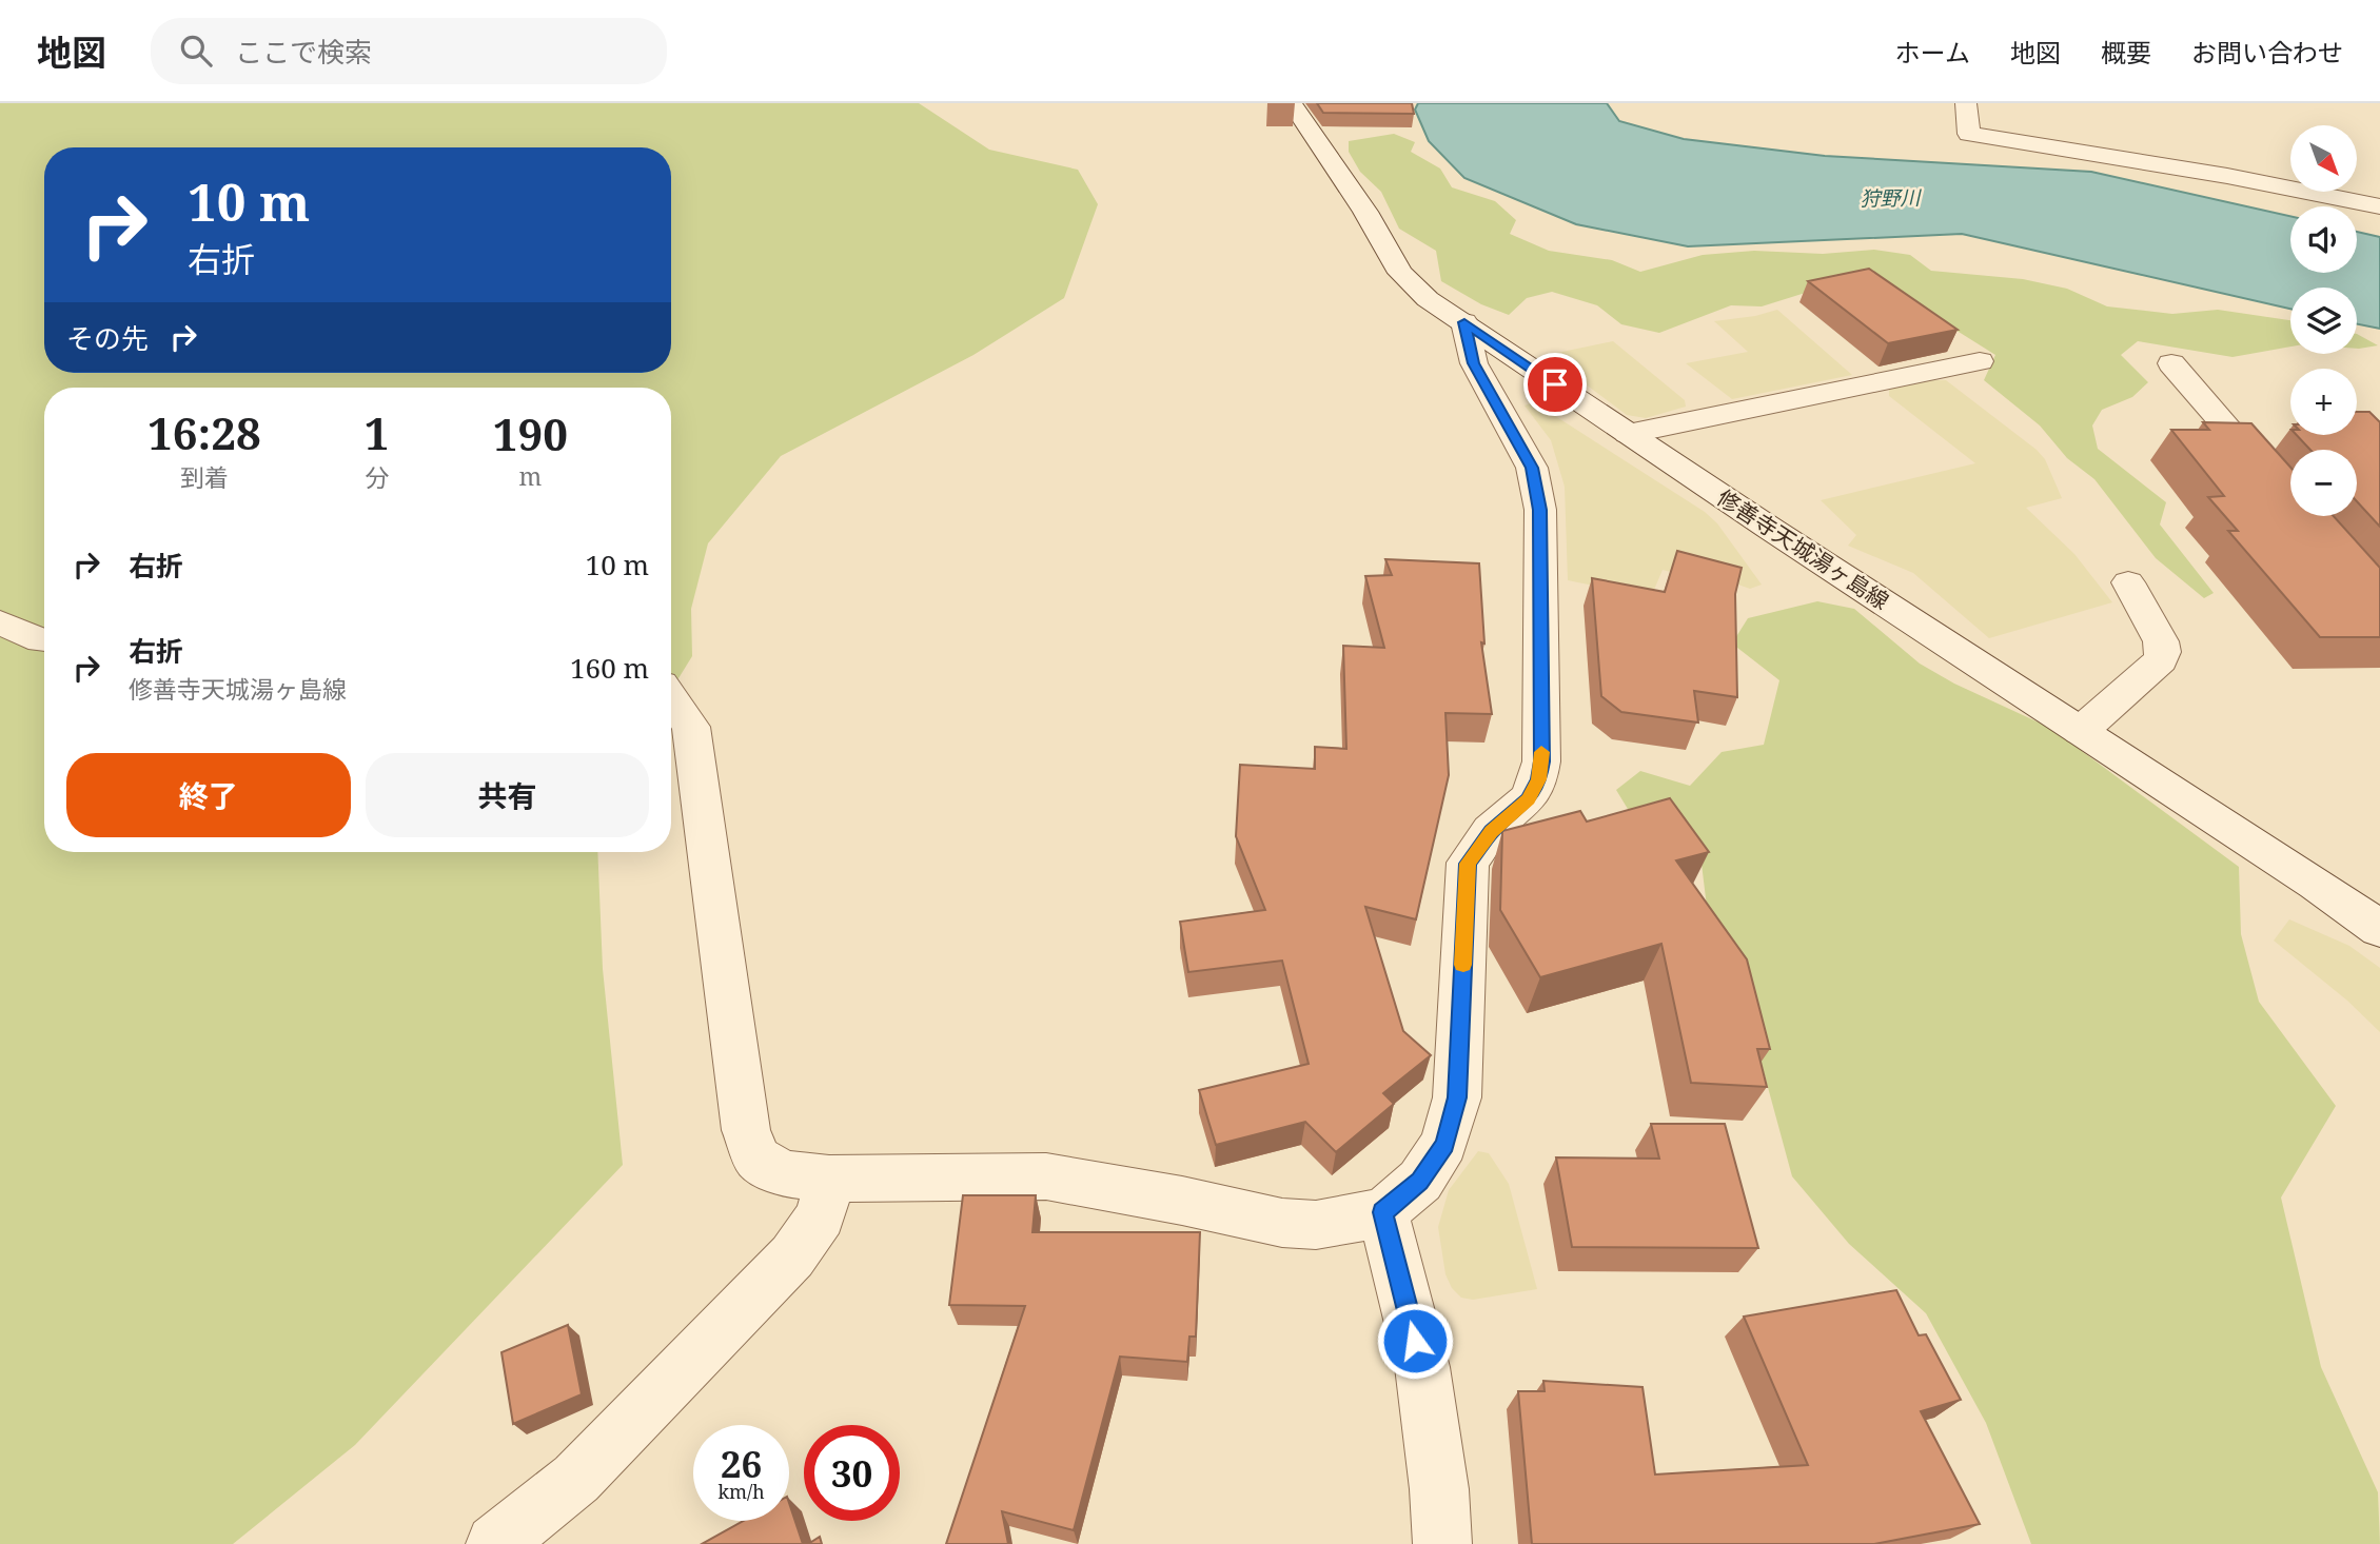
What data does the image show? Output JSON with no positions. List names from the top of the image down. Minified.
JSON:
{"streets":{"street":["修善寺天城湯ヶ島線"]},"water":["狩野川"],"north":"bottom right","page":{"header":"地図","search":"ここで検索","nav":["ホーム","地図","概要","お問い合わせ"],"map_buttons":["+","−"],"turn":["10 m","右折"],"then":"その先","eta":["16:28","到着","1","分","190","m"],"list":[{"name":"右折","value":"10 m"},{"name":"右折","note":"修善寺天城湯ヶ島線","value":"160 m"}],"buttons":["終了","共有"],"speed":"26 km/h","limit":"30"}}
